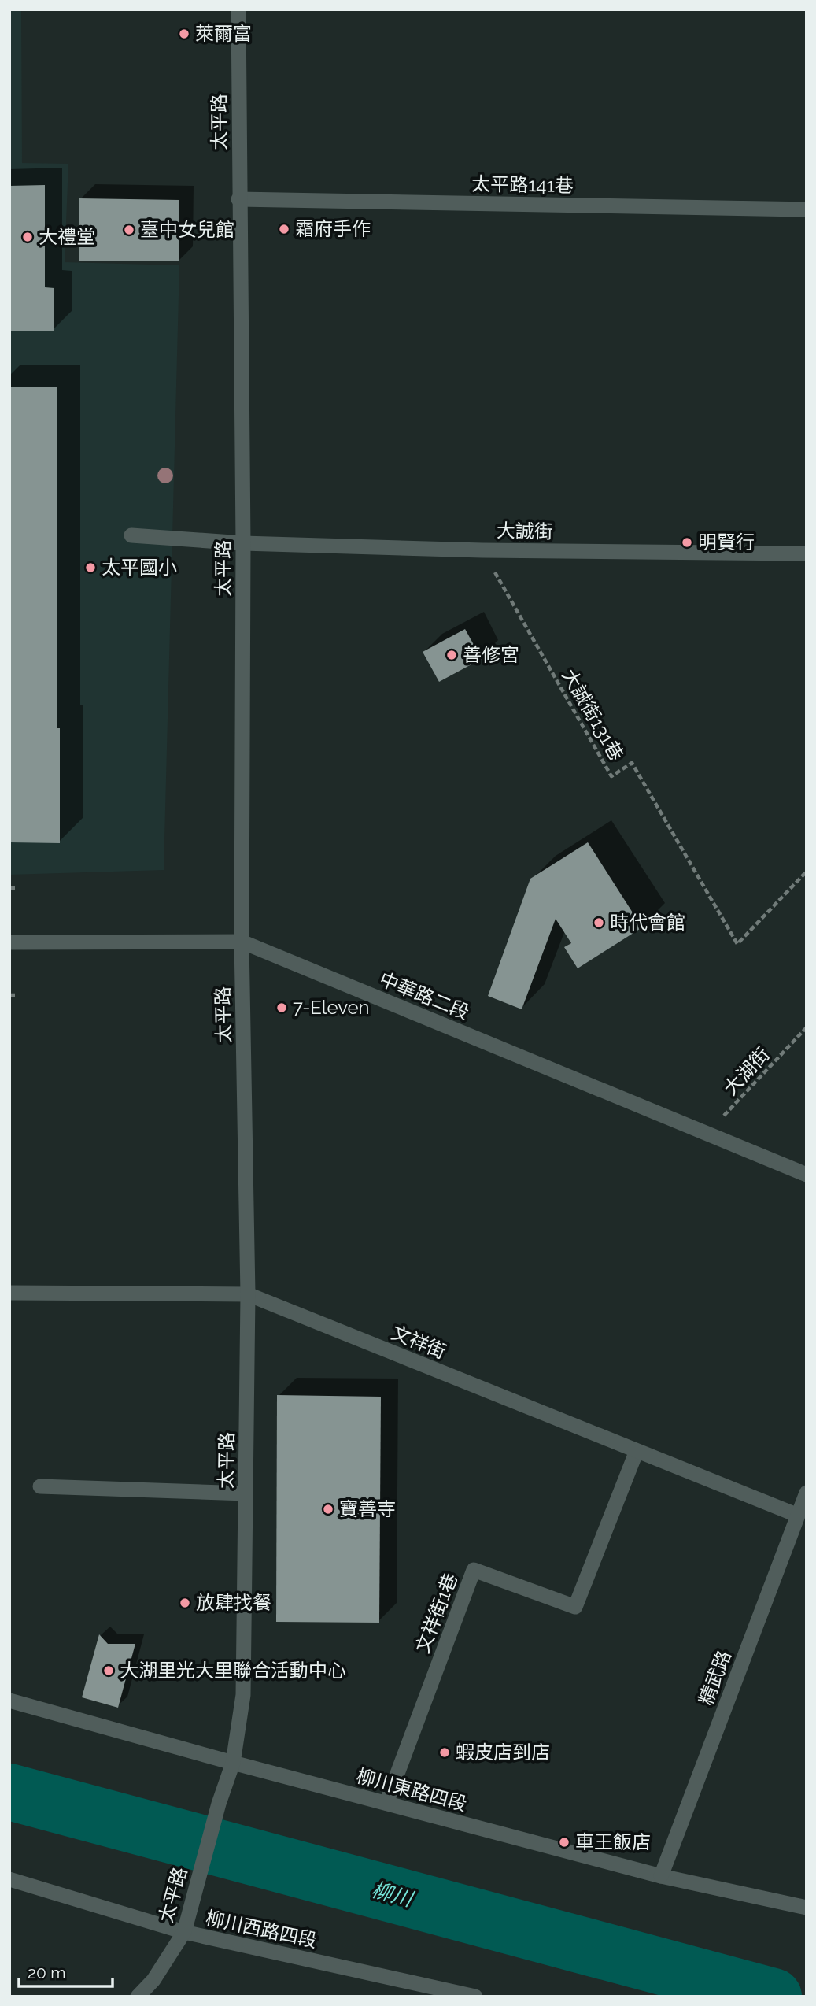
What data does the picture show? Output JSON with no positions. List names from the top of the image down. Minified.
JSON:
{"streets":{"street":["太平路","太平路141巷","大誠街","中華路二段","文祥街","文祥街1巷","精武路","柳川東路四段","柳川西路四段"],"path":["大誠街131巷","大湖街"]},"crossings":[["太平路","太平路141巷"],["太平路","大誠街"],["太平路","中華路二段"],["太平路","文祥街"],["太平路","柳川東路四段"],["太平路","柳川西路四段"],["大誠街","大誠街131巷"],["中華路二段","大湖街"],["文祥街","文祥街1巷"],["文祥街","精武路"],["文祥街1巷","柳川東路四段"],["精武路","柳川東路四段"]],"water":["柳川"],"places":["萊爾富","霜府手作","臺中女兒館","大禮堂","明賢行","太平國小","善修宮","時代會館","7-Eleven","寶善寺","放肆找餐","大湖里光大里聯合活動中心","蝦皮店到店","車王飯店"],"scale_bar":"20 m"}
